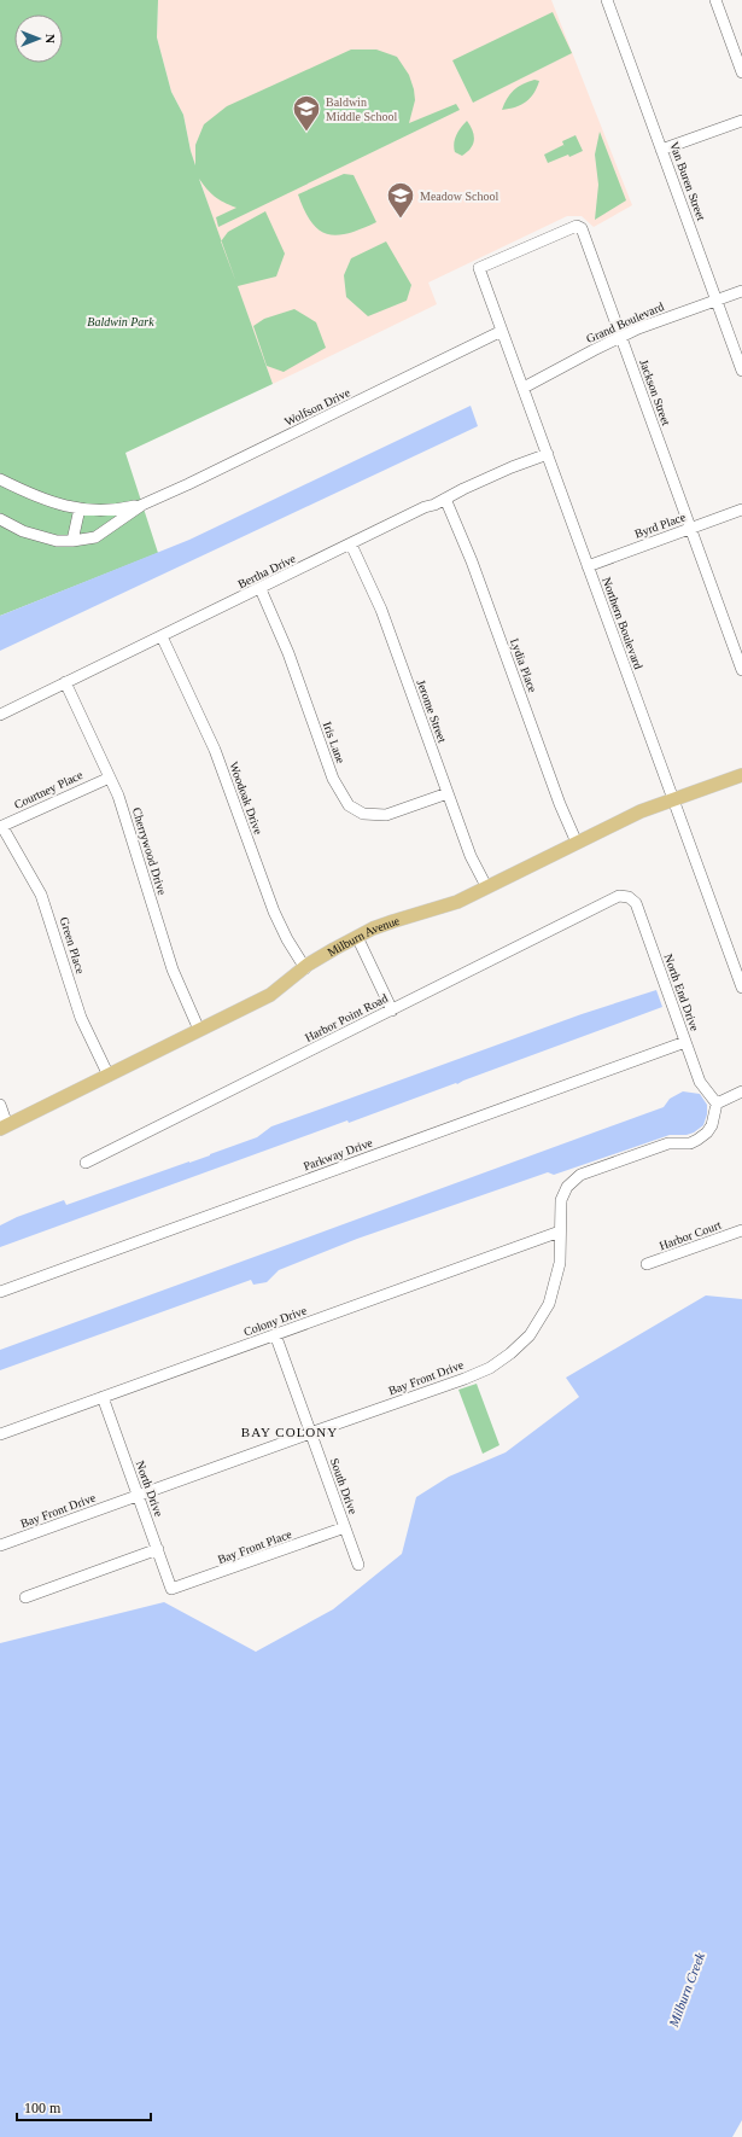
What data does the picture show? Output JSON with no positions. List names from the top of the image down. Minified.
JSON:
{"streets":{"main road":["Milburn Avenue"],"street":["Van Buren Street","Grand Boulevard","Jackson Street","Wolfson Drive","Byrd Place","Bertha Drive","Northern Boulevard","Lydia Place","Jerome Street","Iris Lane","Courtney Place","Woodoak Drive","Cherrywood Drive","Green Place","North End Drive","Harbor Point Road","Parkway Drive","Harbor Court","Colony Drive","Bay Front Drive","South Drive","North Drive","Bay Front Place"]},"crossings":[["Van Buren Street","Grand Boulevard"],["Grand Boulevard","Jackson Street"],["Grand Boulevard","Northern Boulevard"],["Jackson Street","Byrd Place"],["Jackson Street","Northern Boulevard"],["Wolfson Drive","Northern Boulevard"],["Byrd Place","Northern Boulevard"],["Bertha Drive","Northern Boulevard"],["Bertha Drive","Lydia Place"],["Bertha Drive","Jerome Street"],["Bertha Drive","Iris Lane"],["Bertha Drive","Woodoak Drive"],["Bertha Drive","Cherrywood Drive"],["Northern Boulevard","Milburn Avenue"],["Lydia Place","Milburn Avenue"],["Jerome Street","Iris Lane"],["Jerome Street","Milburn Avenue"],["Courtney Place","Cherrywood Drive"],["Courtney Place","Green Place"],["Woodoak Drive","Milburn Avenue"],["Cherrywood Drive","Milburn Avenue"],["Milburn Avenue","Green Place"],["North End Drive","Harbor Point Road"],["North End Drive","Parkway Drive"],["North End Drive","Bay Front Drive"],["Colony Drive","Bay Front Drive"],["Colony Drive","South Drive"],["Colony Drive","North Drive"],["Bay Front Drive","South Drive"],["Bay Front Drive","North Drive"],["South Drive","Bay Front Place"],["North Drive","Bay Front Place"]],"districts":["BAY COLONY"],"water":["Milburn Creek"],"parks":["Baldwin Park"],"places":{"school or university":["Baldwin Middle School","Meadow School"]},"scale_bar":"100 m","north":"right"}
